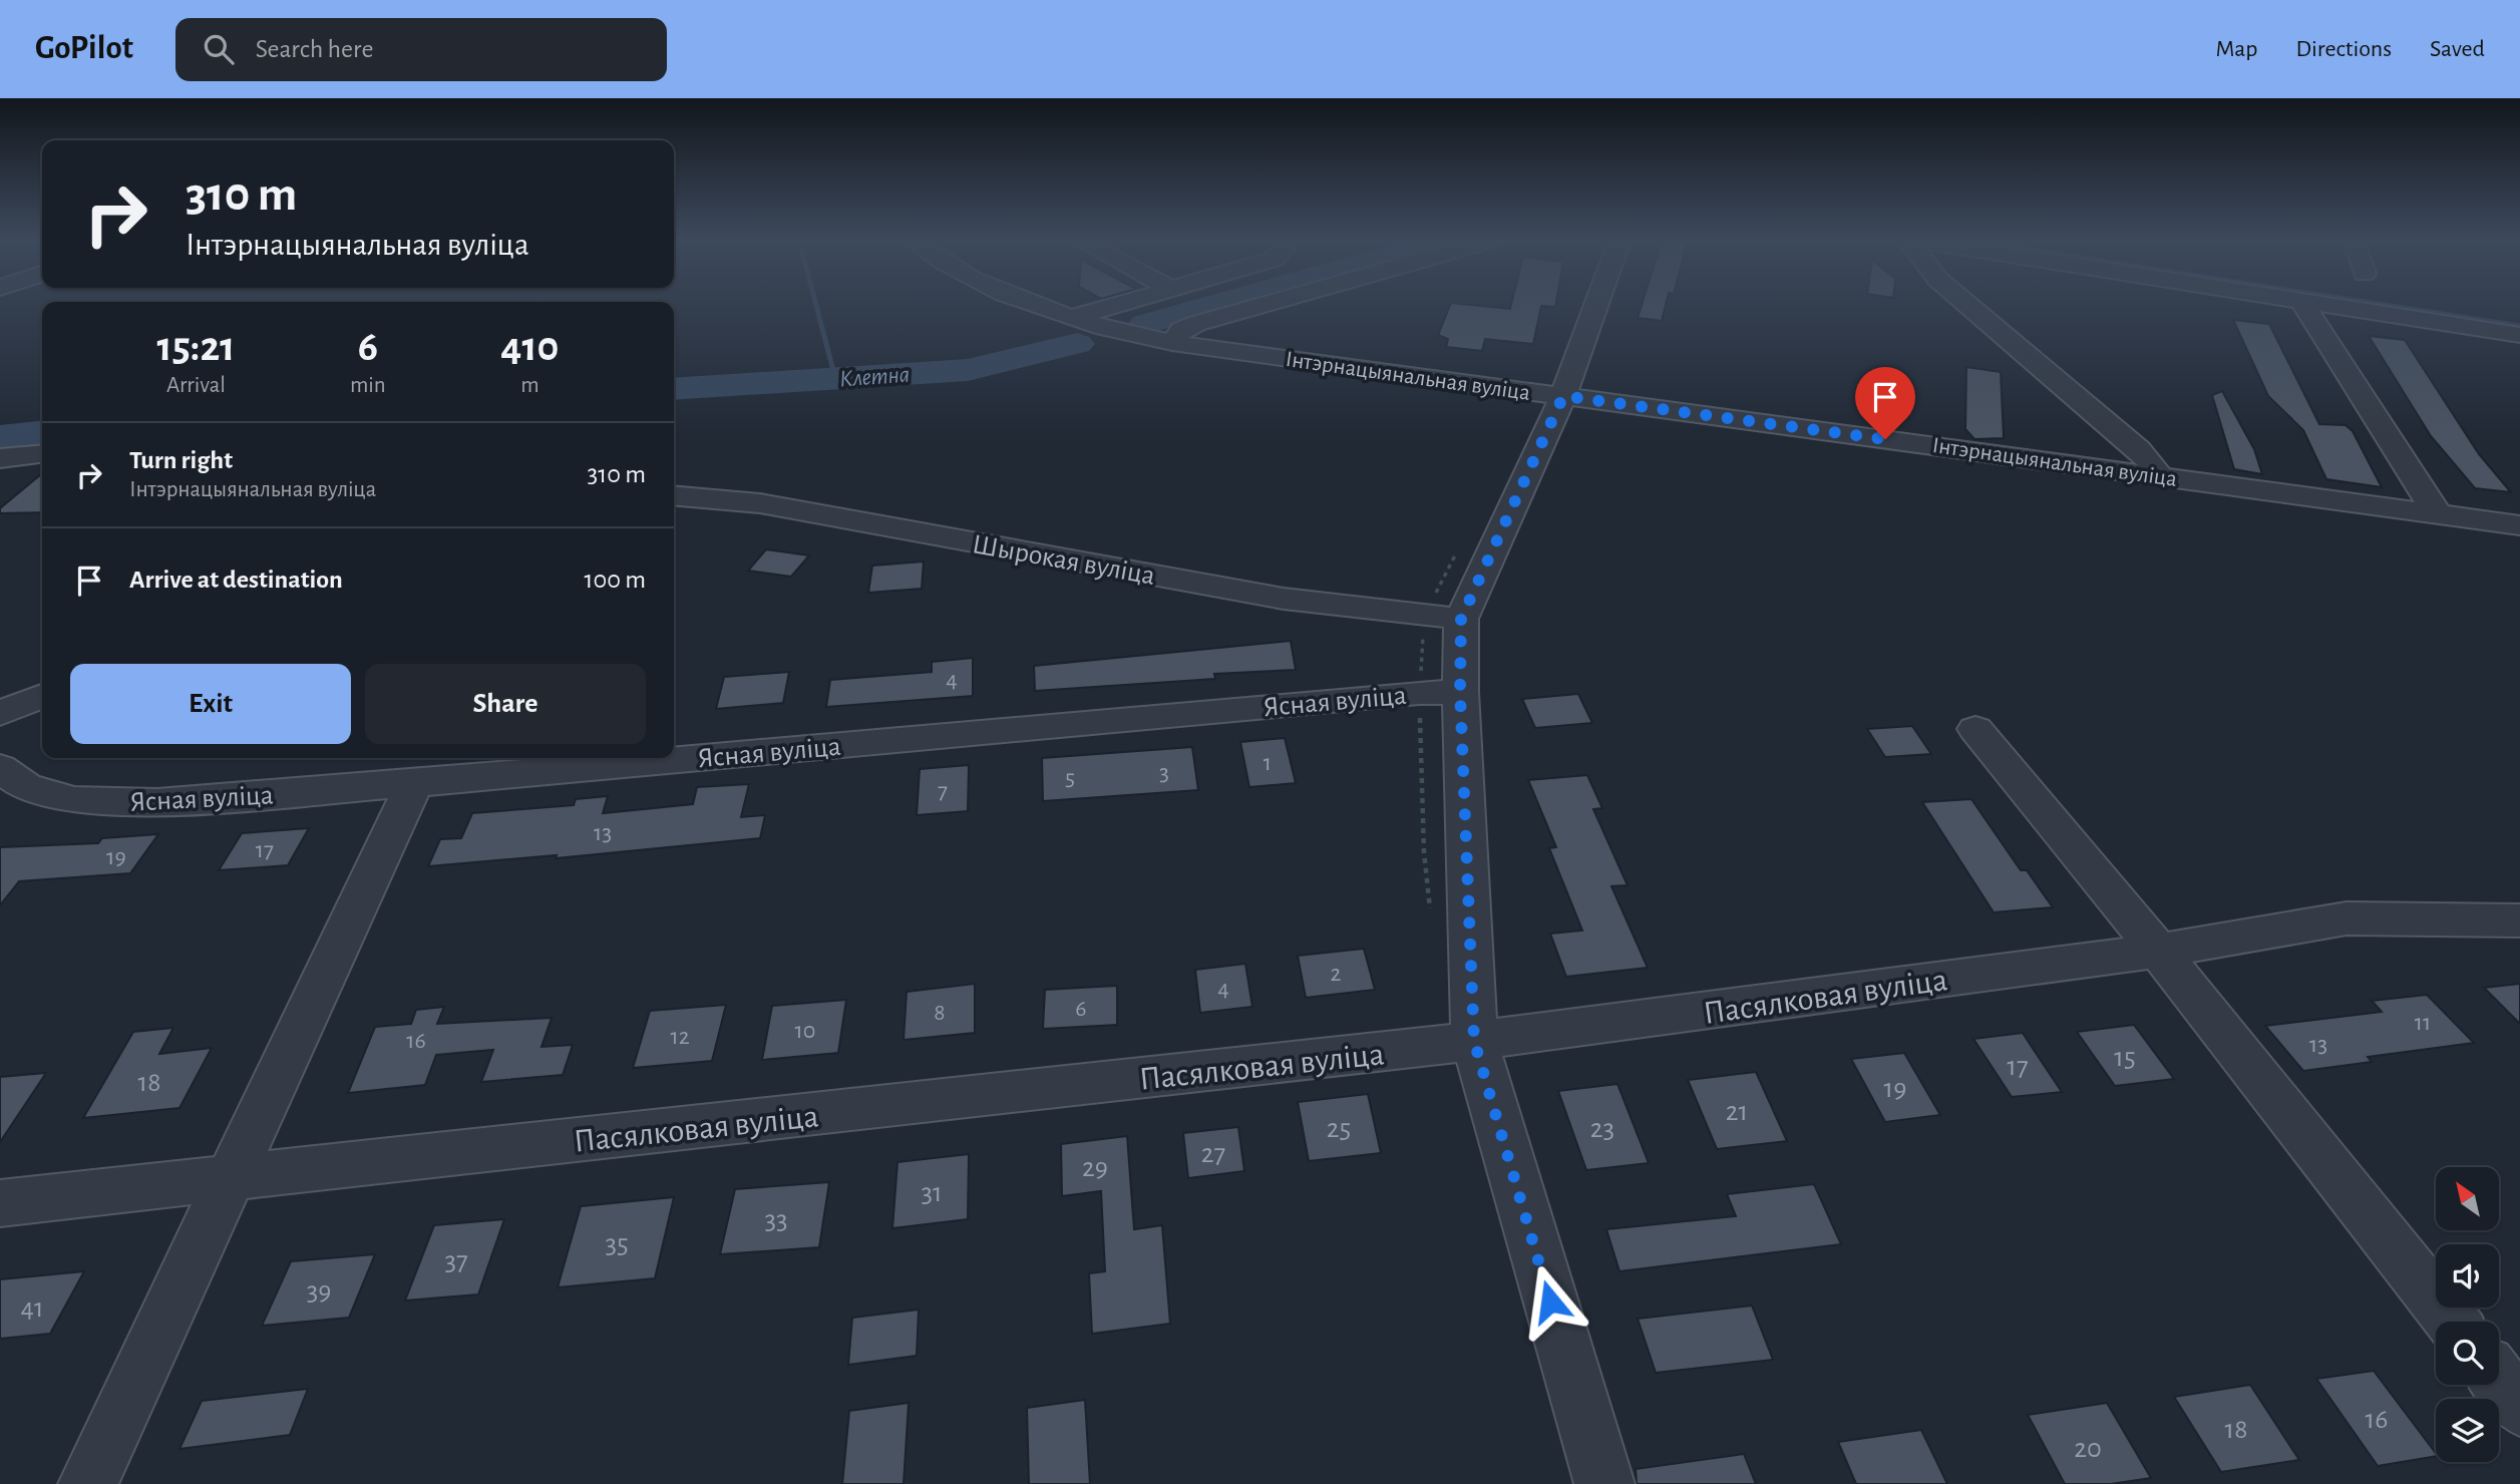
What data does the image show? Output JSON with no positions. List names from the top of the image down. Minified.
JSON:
{"streets":{"street":["Інтэрнацыянальная вуліца","Шырокая вуліца","Ясная вуліца","Пасялковая вуліца"]},"water":["Клетна"],"house_numbers":["4","1","3","5","7","13","17","19","2","4","6","8","11","10","12","16","13","15","17","18","19","21","25","23","27","29","31","33","35","37","39","41","16","18","20"],"north":"top left","page":{"header":"GoPilot","search":"Search here","nav":["Map","Directions","Saved"],"turn":["310 m","Інтэрнацыянальная вуліца"],"eta":["15:21","Arrival","6","min","410","m"],"list":[{"name":"Turn right","note":"Інтэрнацыянальная вуліца","value":"310 m"},{"name":"Arrive at destination","value":"100 m"}],"buttons":["Exit","Share"]}}
